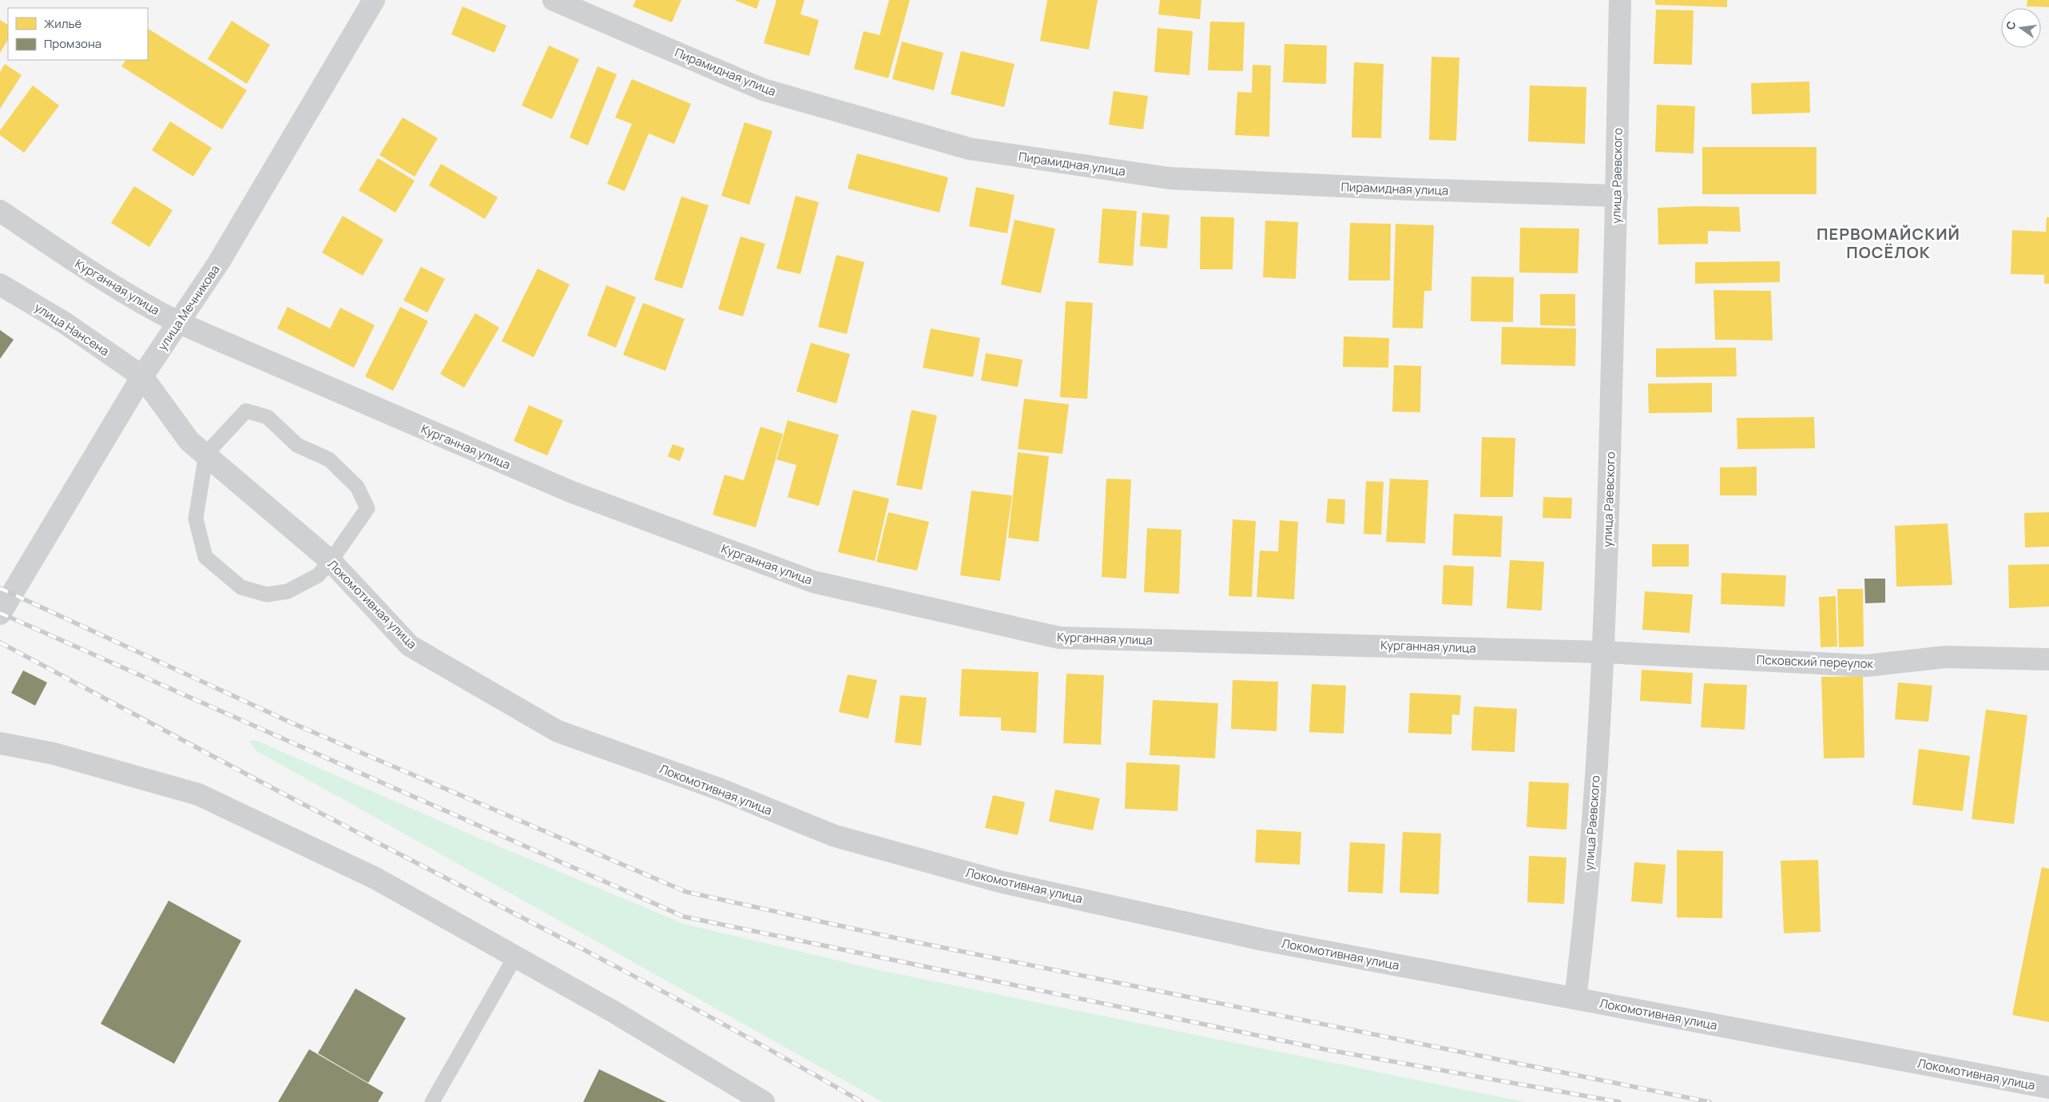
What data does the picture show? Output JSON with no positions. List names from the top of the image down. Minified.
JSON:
{"streets":{"street":["Пирамидная улица","улица Раевского","Курганная улица","улица Мечникова","улица Нансена","Локомотивная улица","Псковский переулок"]},"crossings":[["Пирамидная улица","улица Раевского"],["улица Раевского","Курганная улица"],["улица Раевского","Локомотивная улица"],["улица Раевского","Псковский переулок"],["Курганная улица","улица Мечникова"],["Курганная улица","Псковский переулок"],["улица Мечникова","улица Нансена"],["улица Мечникова","Локомотивная улица"],["улица Нансена","Локомотивная улица"]],"districts":["ПЕРВОМАЙСКИЙ ПОСЁЛОК"],"legend":["Жильё","Промзона"],"north":"left"}
